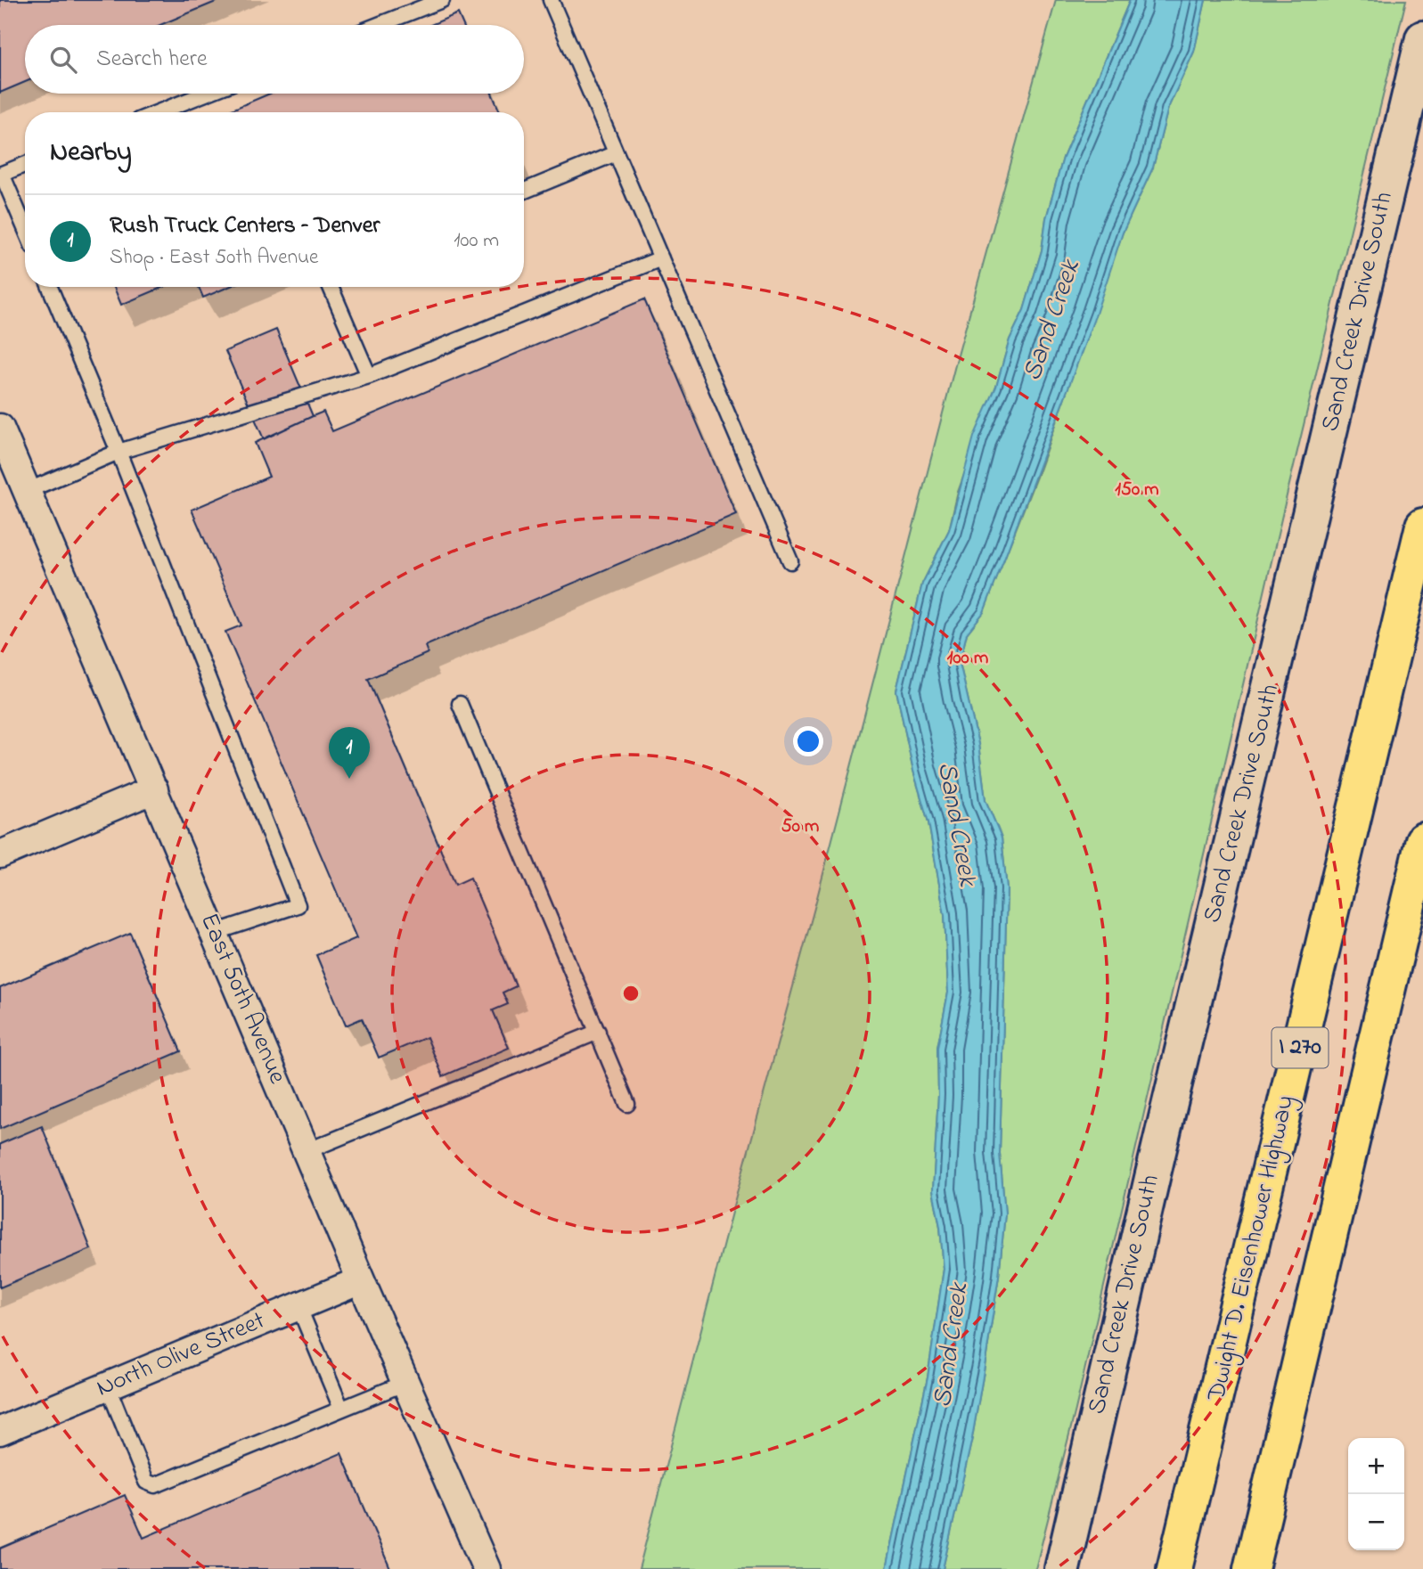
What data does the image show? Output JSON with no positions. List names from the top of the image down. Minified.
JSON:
{"streets":{"highway":["I 270","Dwight D. Eisenhower Highway"],"main road":["Sand Creek Drive South"],"street":["East 50th Avenue","North Olive Street"]},"crossings":[["East 50th Avenue","North Olive Street"]],"water":["Sand Creek"],"page":{"search":"Search here","heading":"Nearby","list":[{"mark":"1","name":"Rush Truck Centers – Denver","note":"Shop · East 50th Avenue","value":"100 m"}],"pins":"1","map_buttons":["+","−"]},"rings":["150 m","100 m","50 m"]}
